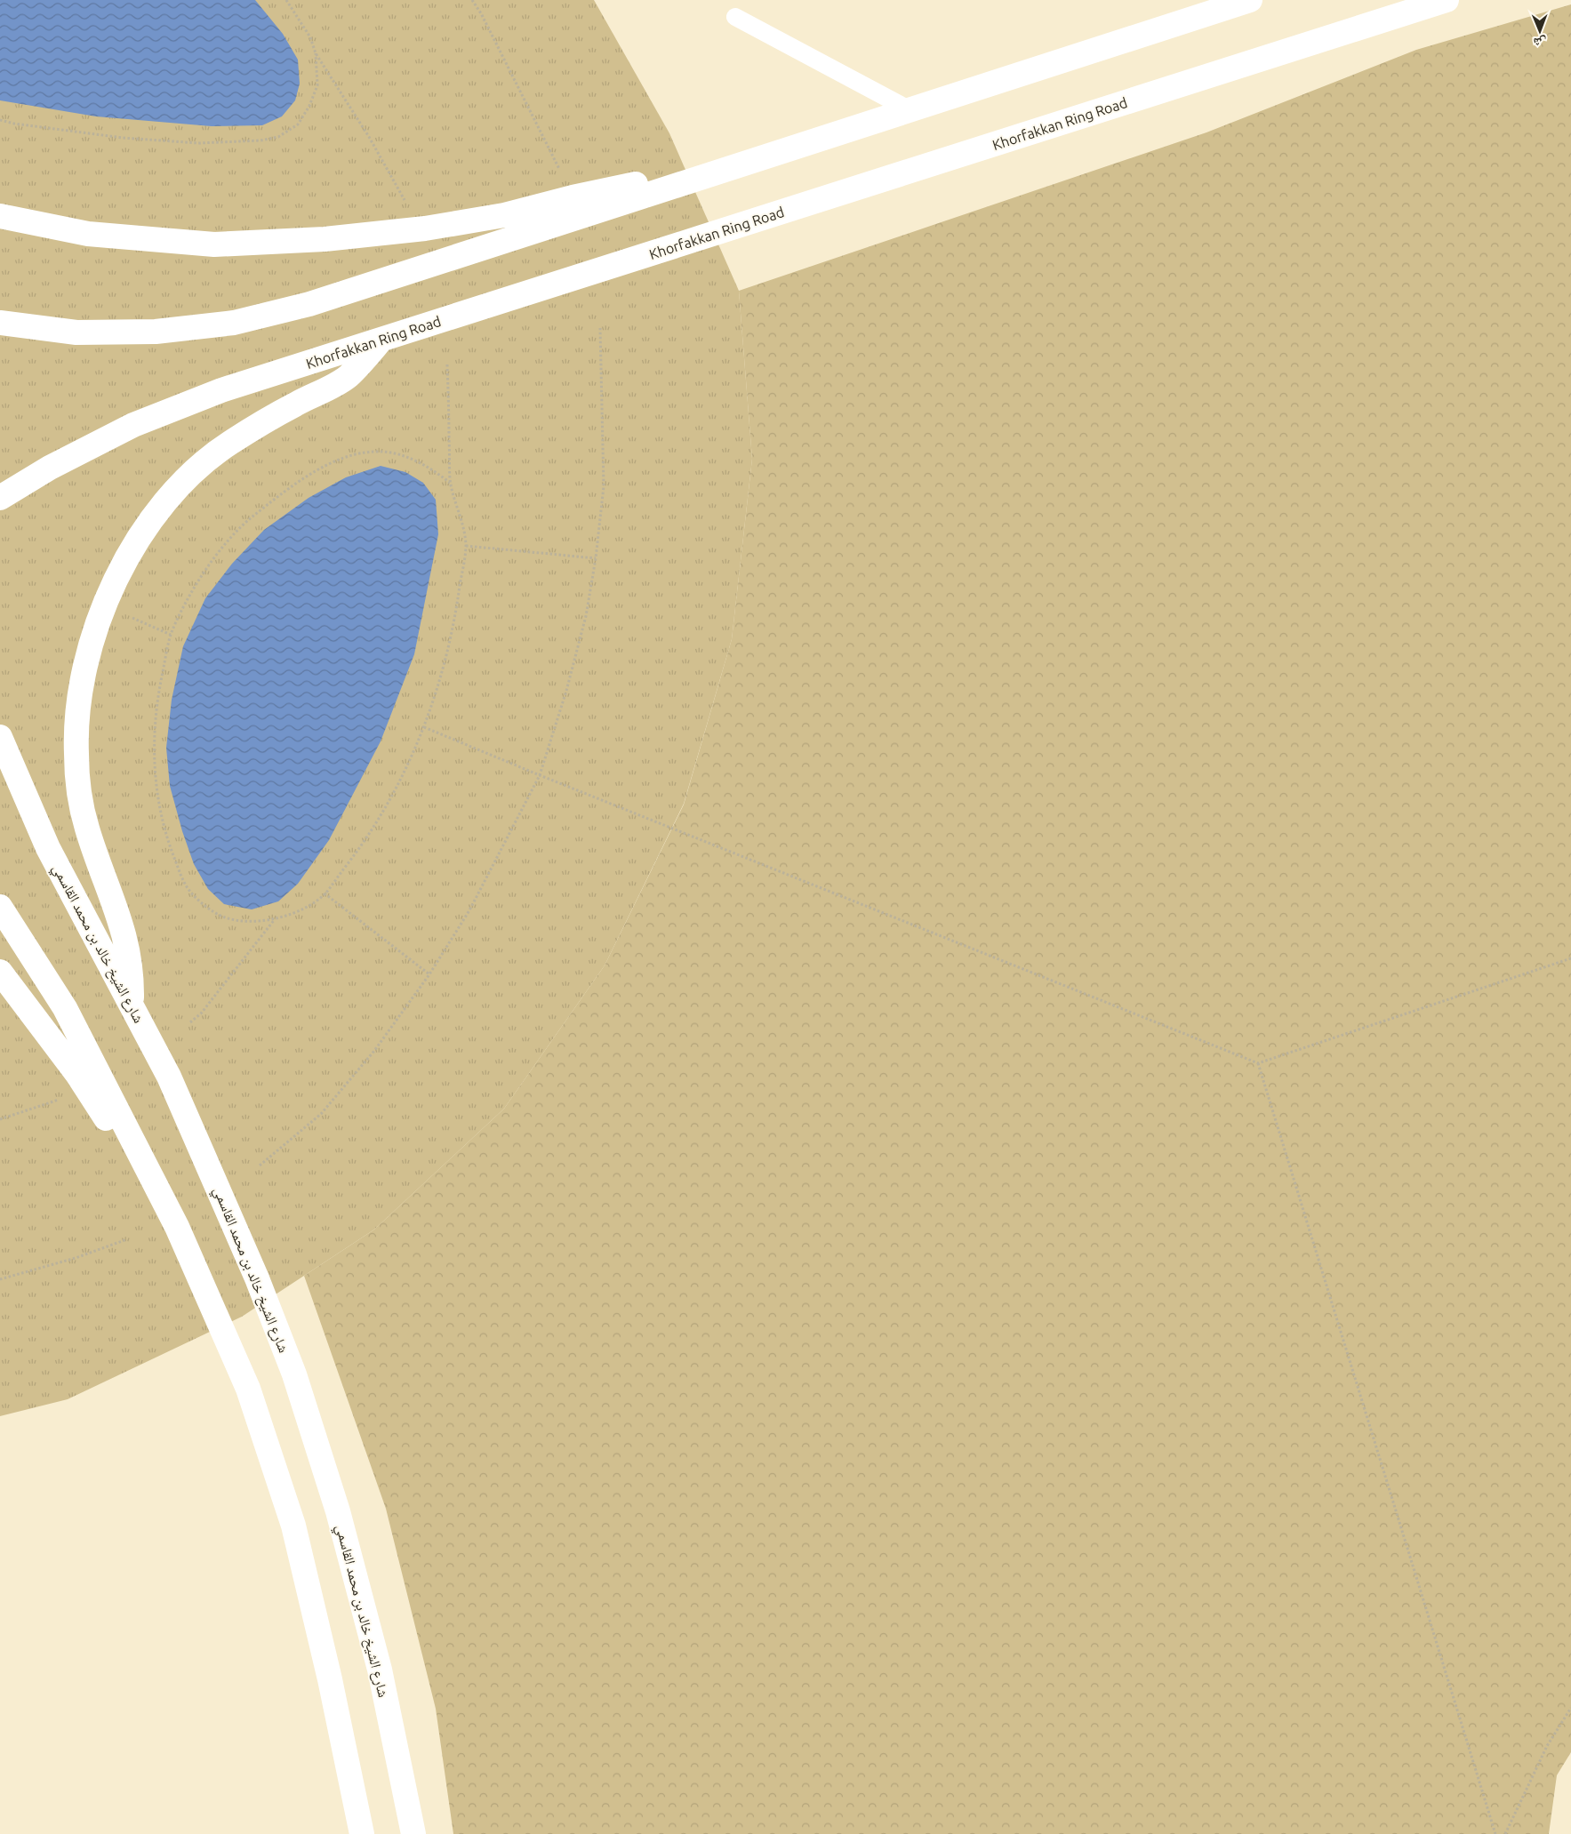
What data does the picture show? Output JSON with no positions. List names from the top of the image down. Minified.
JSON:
{"streets":{"highway":["Khorfakkan Ring Road","شارع الشيخ خالد بن محمد القاسمي"]},"north":"bottom"}
